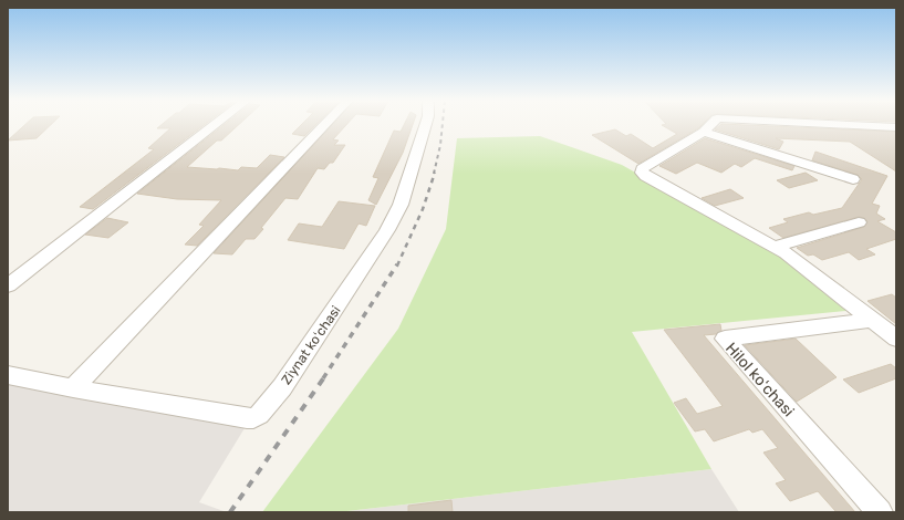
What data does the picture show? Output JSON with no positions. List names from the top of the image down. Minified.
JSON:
{"streets":{"street":["Ziynat koʻchasi","Hilol koʻchasi"]}}
